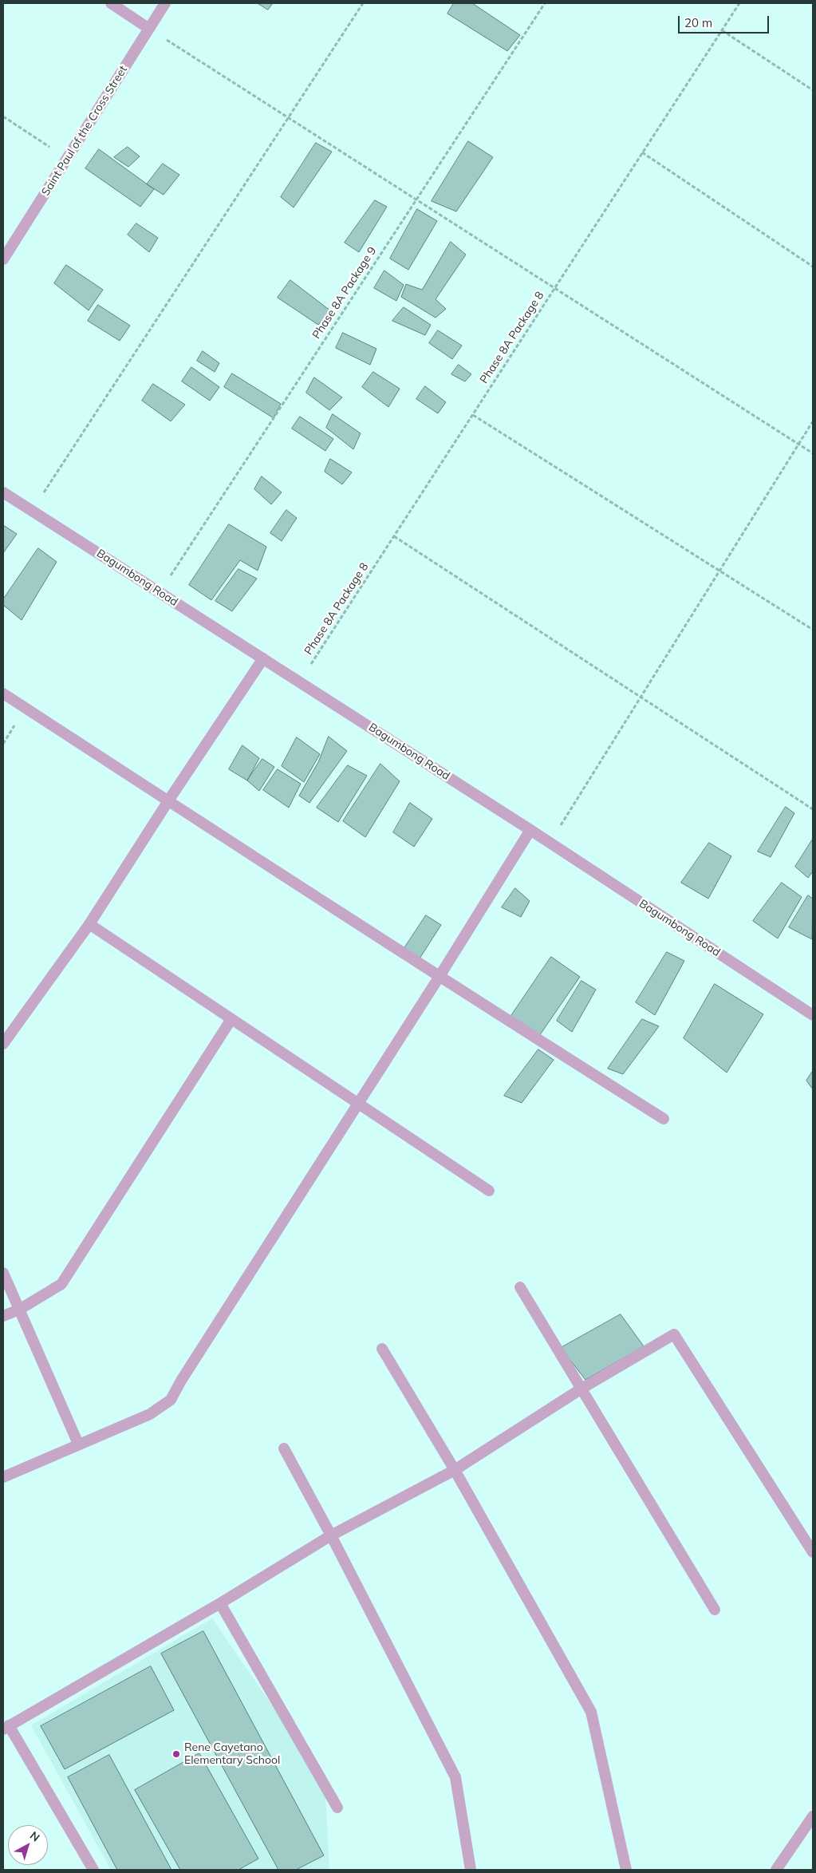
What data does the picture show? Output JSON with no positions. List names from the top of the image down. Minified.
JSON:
{"streets":{"street":["Saint Paul of the Cross Street","Bagumbong Road"],"path":["Phase 8A Package 9","Phase 8A Package 8"]},"crossings":[["Phase 8A Package 9","Bagumbong Road"],["Phase 8A Package 8","Bagumbong Road"]],"places":["Rene Cayetano Elementary School"],"scale_bar":"20 m","north":"top right"}
